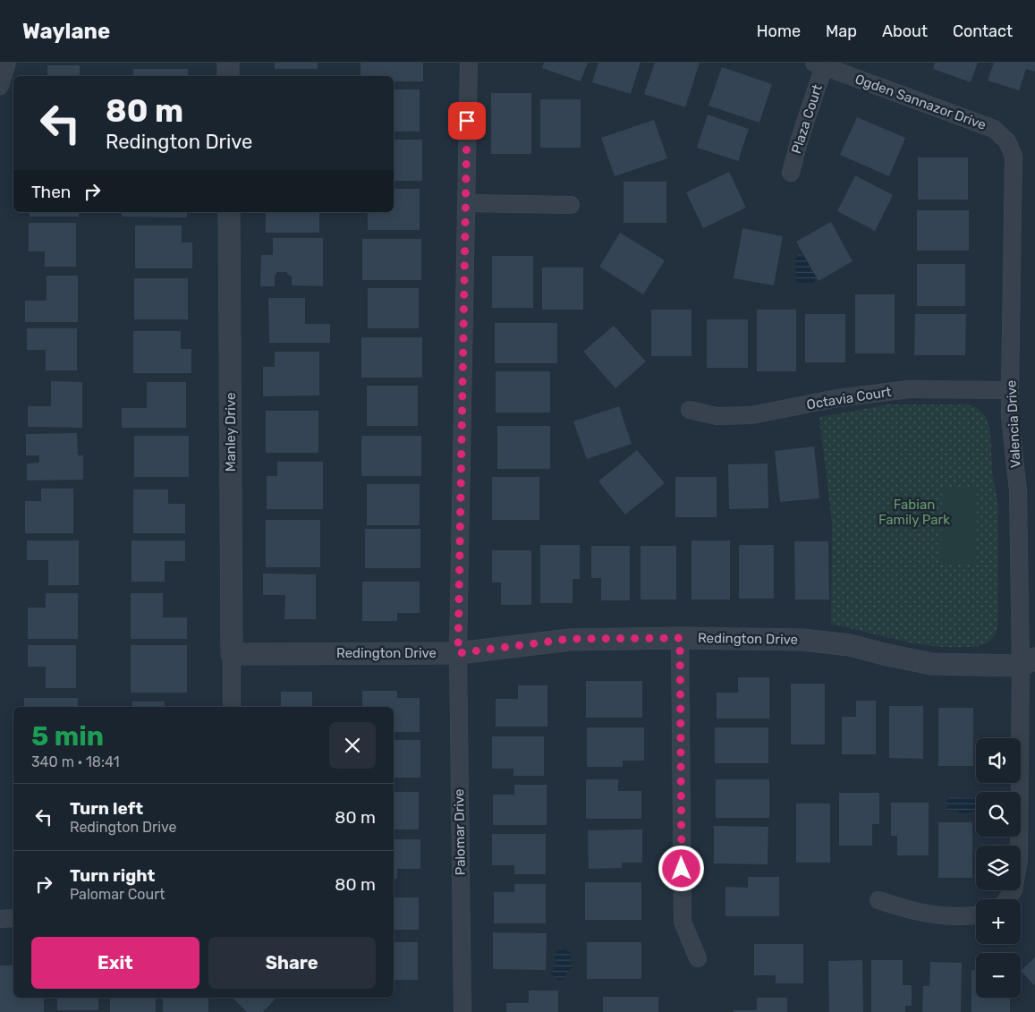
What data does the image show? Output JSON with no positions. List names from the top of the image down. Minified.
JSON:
{"streets":{"street":["Ogden Sannazor Drive","Plaza Court","Octavia Court","Valencia Drive","Manley Drive","Redington Drive","Palomar Drive"]},"crossings":[["Ogden Sannazor Drive","Plaza Court"],["Ogden Sannazor Drive","Valencia Drive"],["Octavia Court","Valencia Drive"],["Valencia Drive","Redington Drive"],["Manley Drive","Redington Drive"],["Redington Drive","Palomar Drive"]],"parks":["Fabian Family Park"],"page":{"header":"Waylane","nav":["Home","Map","About","Contact"],"turn":["80 m","Redington Drive"],"then":"Then","heading":["5 min","340 m · 18:41"],"map_buttons":["+","−"],"list":[{"name":"Turn left","note":"Redington Drive","value":"80 m"},{"name":"Turn right","note":"Palomar Court","value":"80 m"}],"buttons":["Exit","Share"]}}
